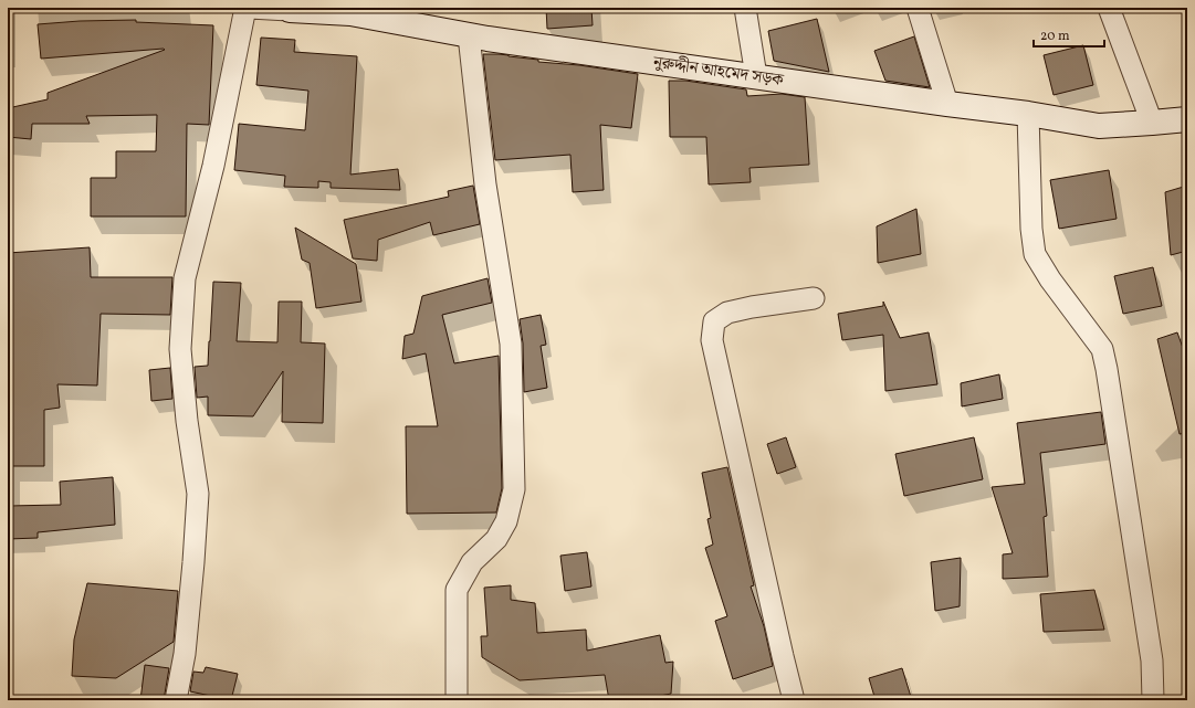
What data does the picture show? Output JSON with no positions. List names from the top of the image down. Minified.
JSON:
{"streets":{"main road":["নুরুদ্দীন আহমেদ সড়ক"]},"scale_bar":"20 m"}
